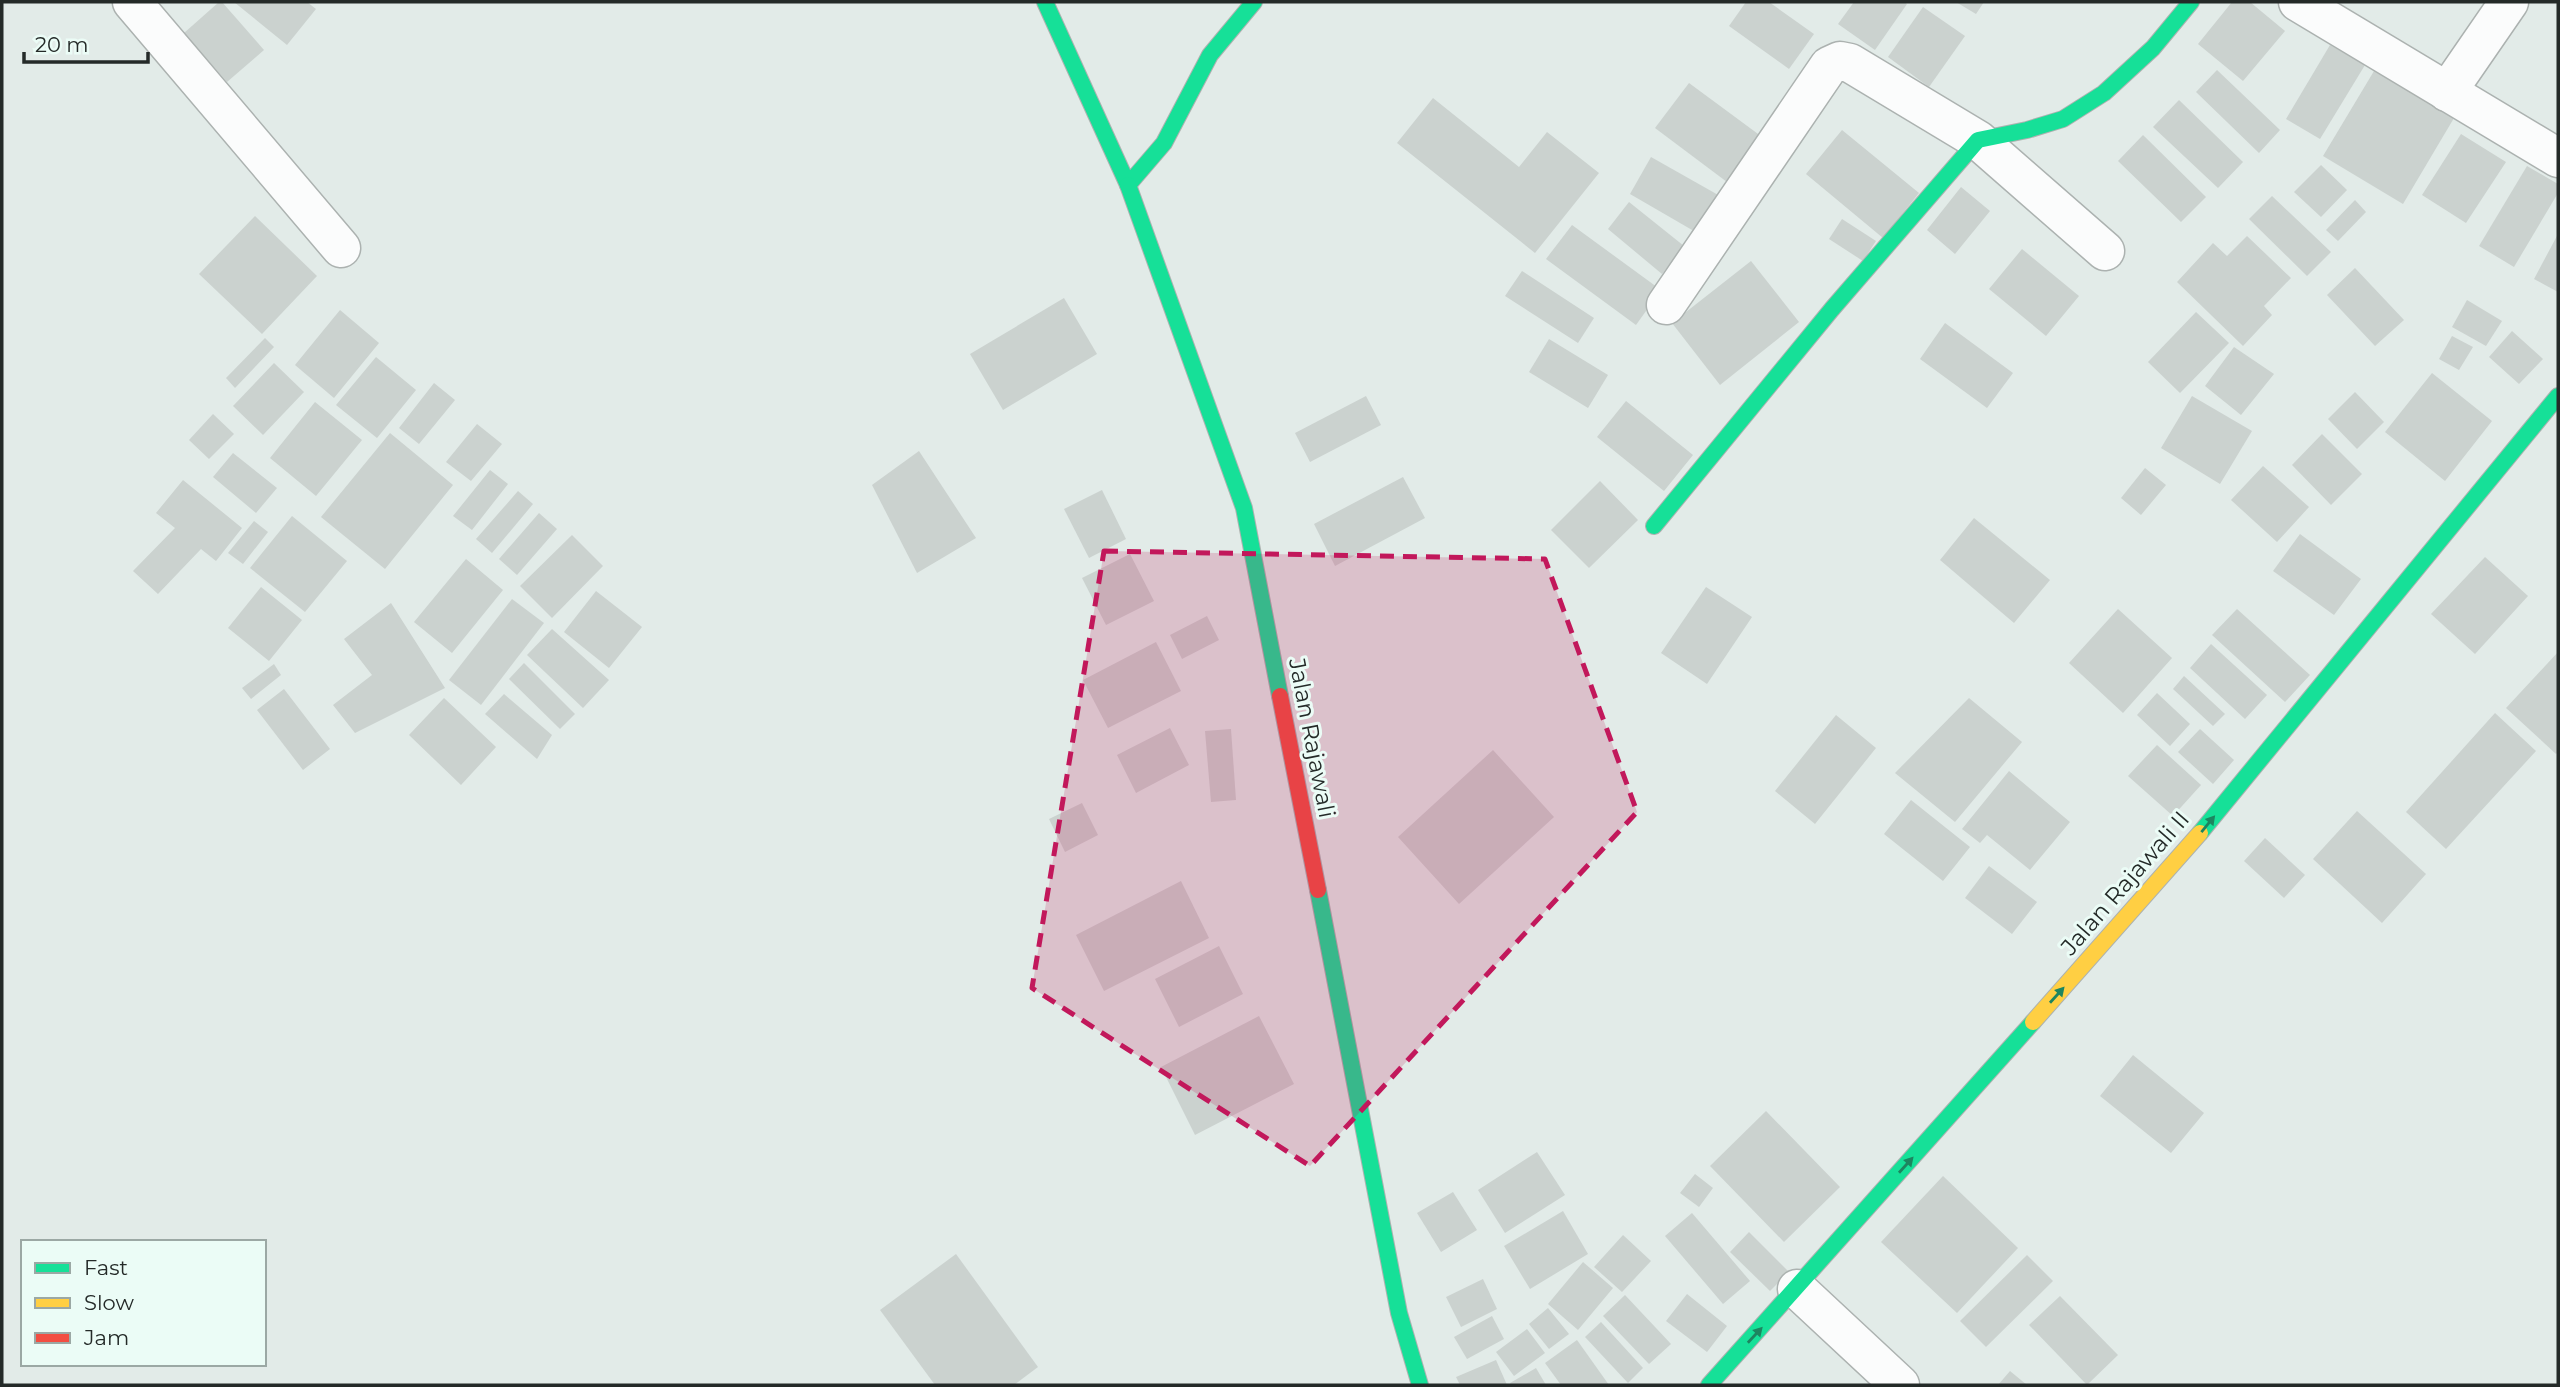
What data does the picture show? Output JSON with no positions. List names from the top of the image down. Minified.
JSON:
{"streets":{"street":["Jalan Rajawali","Jalan Rajawali II"]},"one_way":["Jalan Rajawali II"],"legend":["Fast","Slow","Jam"],"scale_bar":"20 m"}
